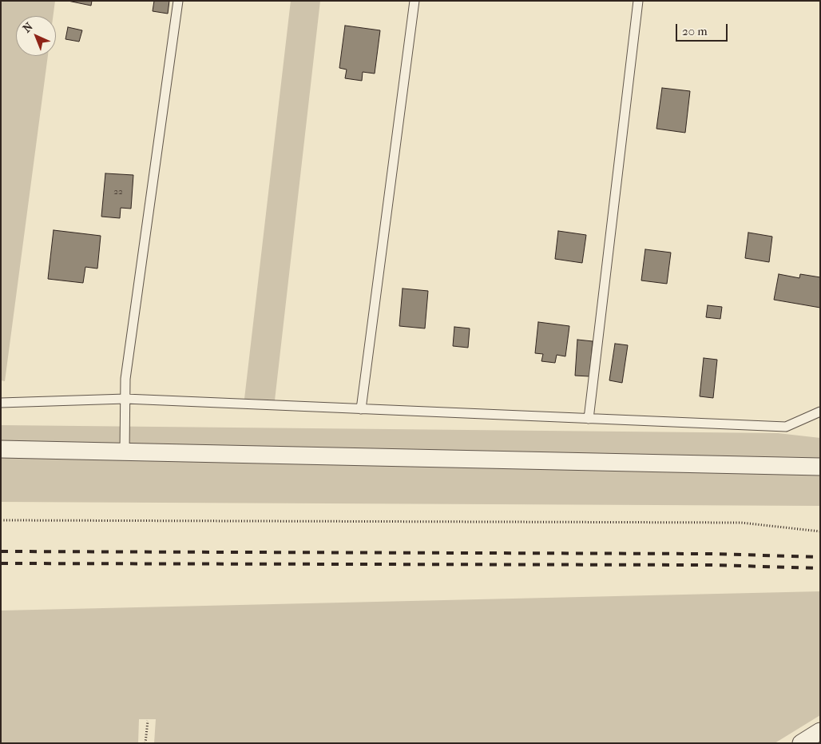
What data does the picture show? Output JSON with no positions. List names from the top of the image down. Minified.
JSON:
{"house_numbers":["22"],"scale_bar":"20 m","north":"top left"}
